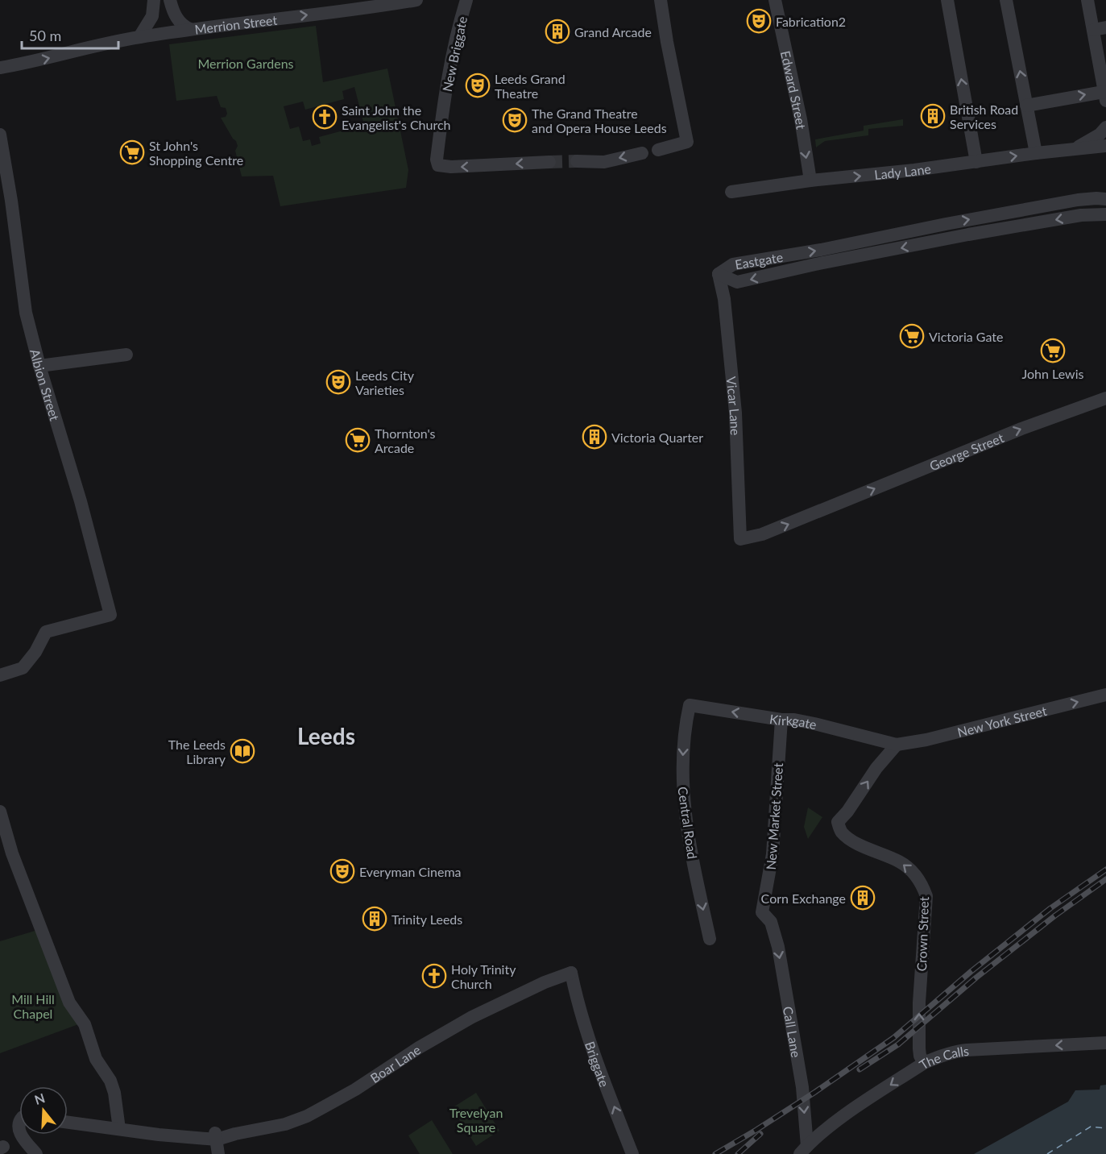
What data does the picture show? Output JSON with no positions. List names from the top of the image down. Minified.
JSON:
{"streets":{"street":["Merrion Street","New Briggate","Edward Street","Lady Lane","Eastgate","Albion Street","Vicar Lane","George Street","Kirkgate","New York Street","New Market Street","Central Road","Crown Street","Call Lane","The Calls","Boar Lane","Briggate"]},"crossings":[["Edward Street","Lady Lane"],["Eastgate","Vicar Lane"],["Vicar Lane","George Street"],["Kirkgate","New York Street"],["Kirkgate","New Market Street"],["Kirkgate","Central Road"],["Kirkgate","Crown Street"],["New York Street","Crown Street"],["New Market Street","Call Lane"],["Crown Street","The Calls"],["Call Lane","The Calls"],["Boar Lane","Briggate"]],"one_way":["Merrion Street","Edward Street","Lady Lane","George Street","Kirkgate","New York Street","Central Road","Crown Street","Call Lane","The Calls","Briggate"],"districts":["Leeds"],"parks":["Merrion Gardens","Mill Hill Chapel","Trevelyan Square"],"places":{"theatre":["Fabrication2","Leeds Grand Theatre","The Grand Theatre and Opera House Leeds","Leeds City Varieties","Everyman Cinema"],"building":["Grand Arcade","British Road Services","Victoria Quarter","Corn Exchange","Trinity Leeds"],"church":["Saint John the Evangelist's Church","Holy Trinity Church"],"supermarket":["St John's Shopping Centre","Victoria Gate","John Lewis","Thornton's Arcade"],"library":["The Leeds Library"]},"scale_bar":"50 m","north":"top"}
